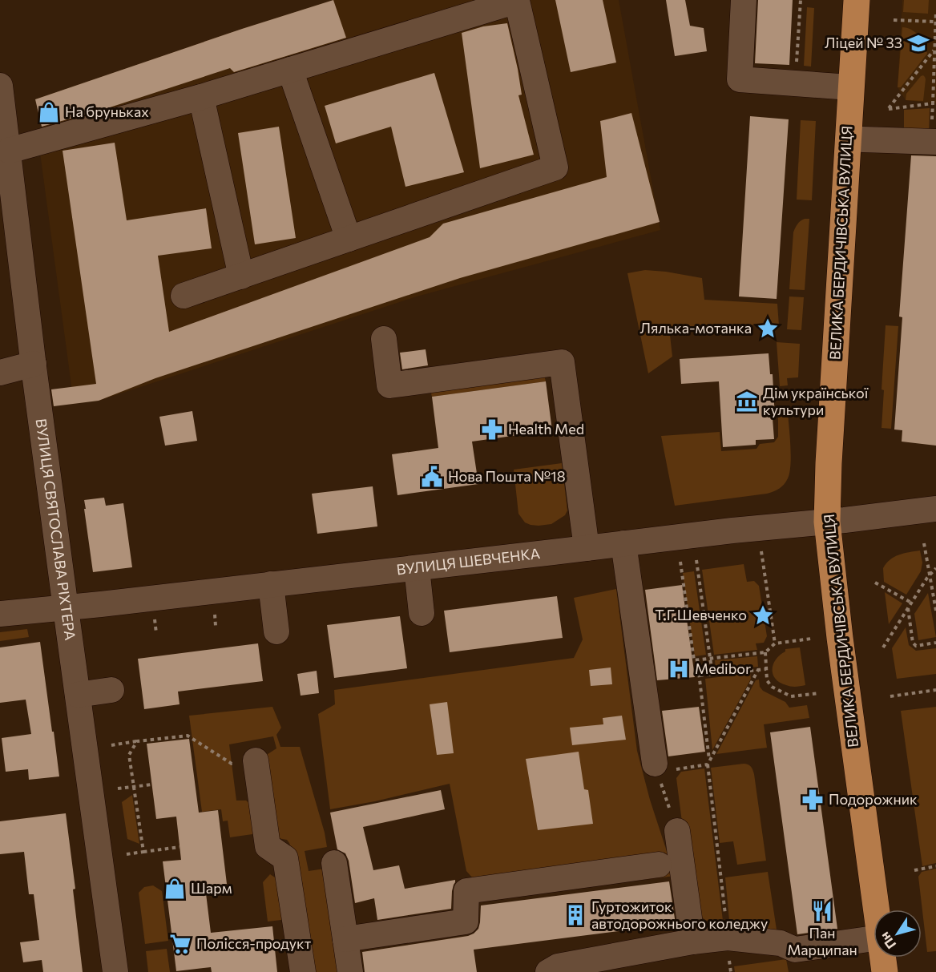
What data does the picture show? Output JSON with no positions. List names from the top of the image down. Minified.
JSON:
{"streets":{"highway":["ВЕЛИКА БЕРДИЧІВСЬКА ВУЛИЦЯ"],"street":["ВУЛИЦЯ СВЯТОСЛАВА РІХТЕРА","ВУЛИЦЯ ШЕВЧЕНКА"]},"crossings":[["ВЕЛИКА БЕРДИЧІВСЬКА ВУЛИЦЯ","ВУЛИЦЯ ШЕВЧЕНКА"],["ВУЛИЦЯ СВЯТОСЛАВА РІХТЕРА","ВУЛИЦЯ ШЕВЧЕНКА"]],"places":{"school or university":["Ліцей № 33"],"shop":["На бруньках","Шарм"],"place":["Лялька-мотанка","Т.Г.Шевченко"],"museum":["Дім української культури"],"pharmacy":["Health Med","Подорожник"],"public building":["Нова Пошта №18"],"hospital":["Medibor"],"restaurant":["Пан Марципан"],"building":["Гуртожиток автодорожнього коледжу"],"supermarket":["Полісся-продукт"]},"north":"bottom left"}
